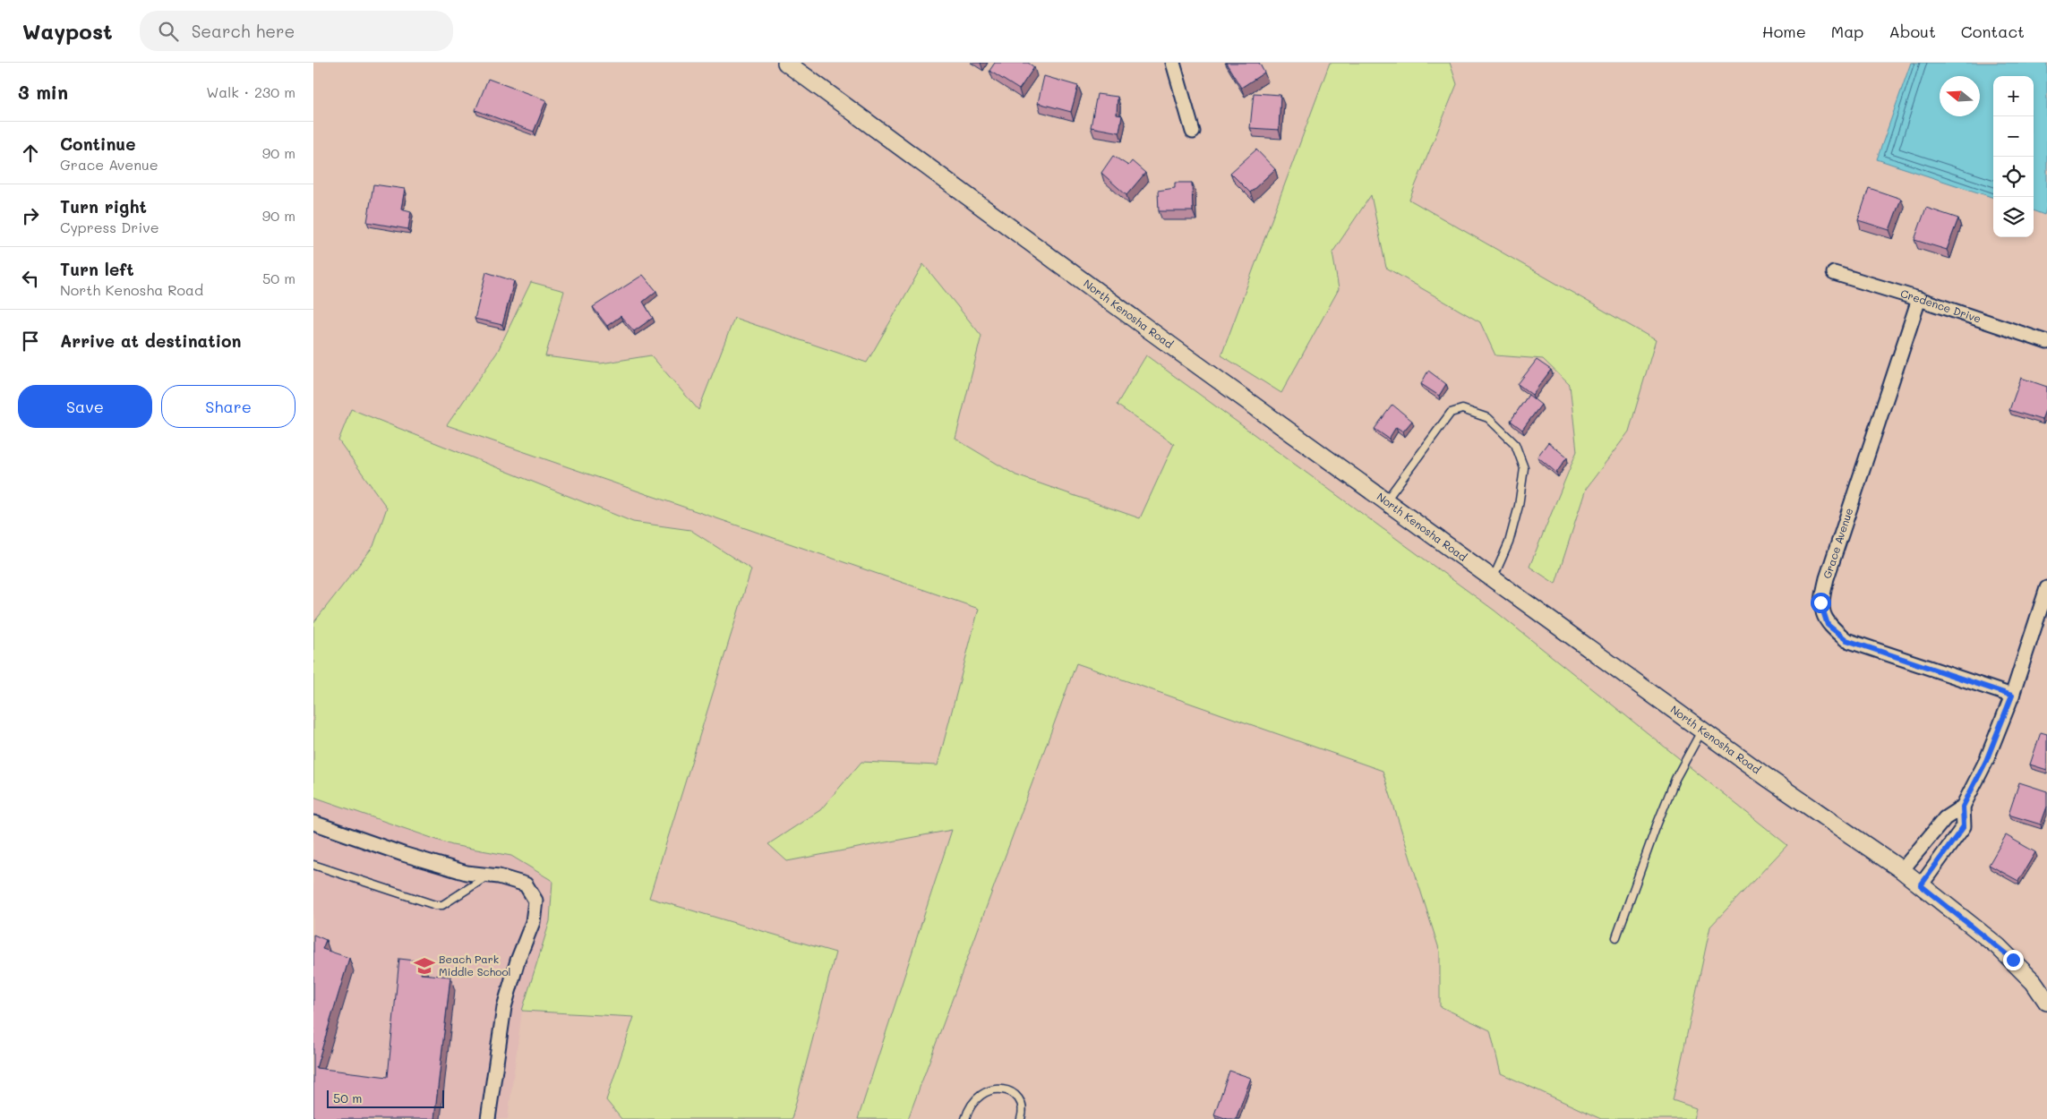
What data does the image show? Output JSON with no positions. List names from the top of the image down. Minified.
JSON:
{"streets":{"street":["Credence Drive","North Kenosha Road","Grace Avenue"]},"crossings":[["Credence Drive","Grace Avenue"]],"places":{"school or university":["Beach Park Middle School"]},"scale_bar":"50 m","north":"left","page":{"header":"Waypost","search":"Search here","nav":["Home","Map","About","Contact"],"heading":["3 min","Walk · 230 m"],"map_buttons":["+","−"],"list":[["Continue","Grace Avenue","90 m"],["Turn right","Cypress Drive","90 m"],["Turn left","North Kenosha Road","50 m"],"Arrive at destination"],"buttons":["Save","Share"],"scale":"50 m"}}
